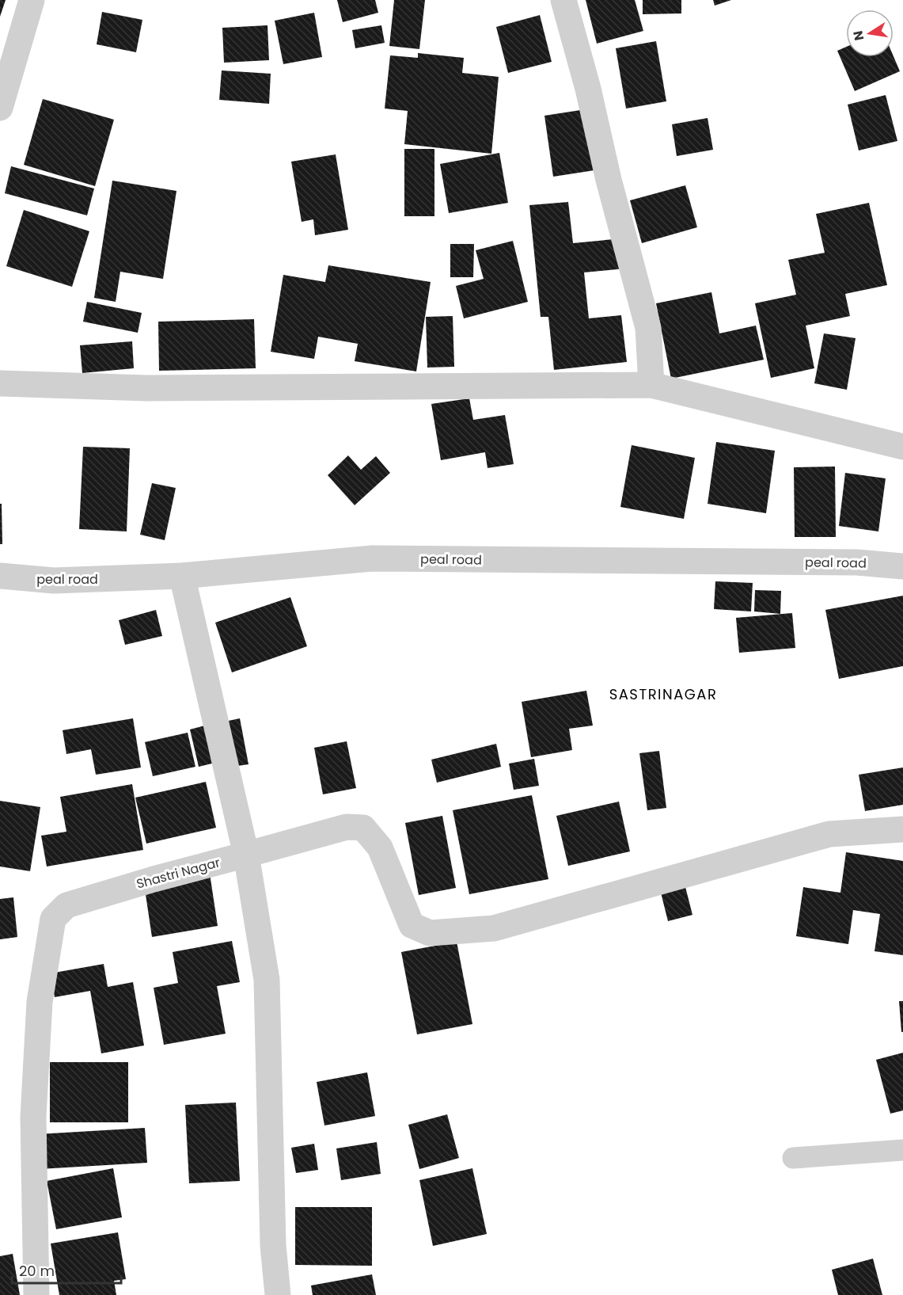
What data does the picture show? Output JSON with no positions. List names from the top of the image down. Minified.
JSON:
{"streets":{"street":["peal road","Shastri Nagar"]},"districts":["SASTRINAGAR"],"scale_bar":"20 m","north":"left"}
